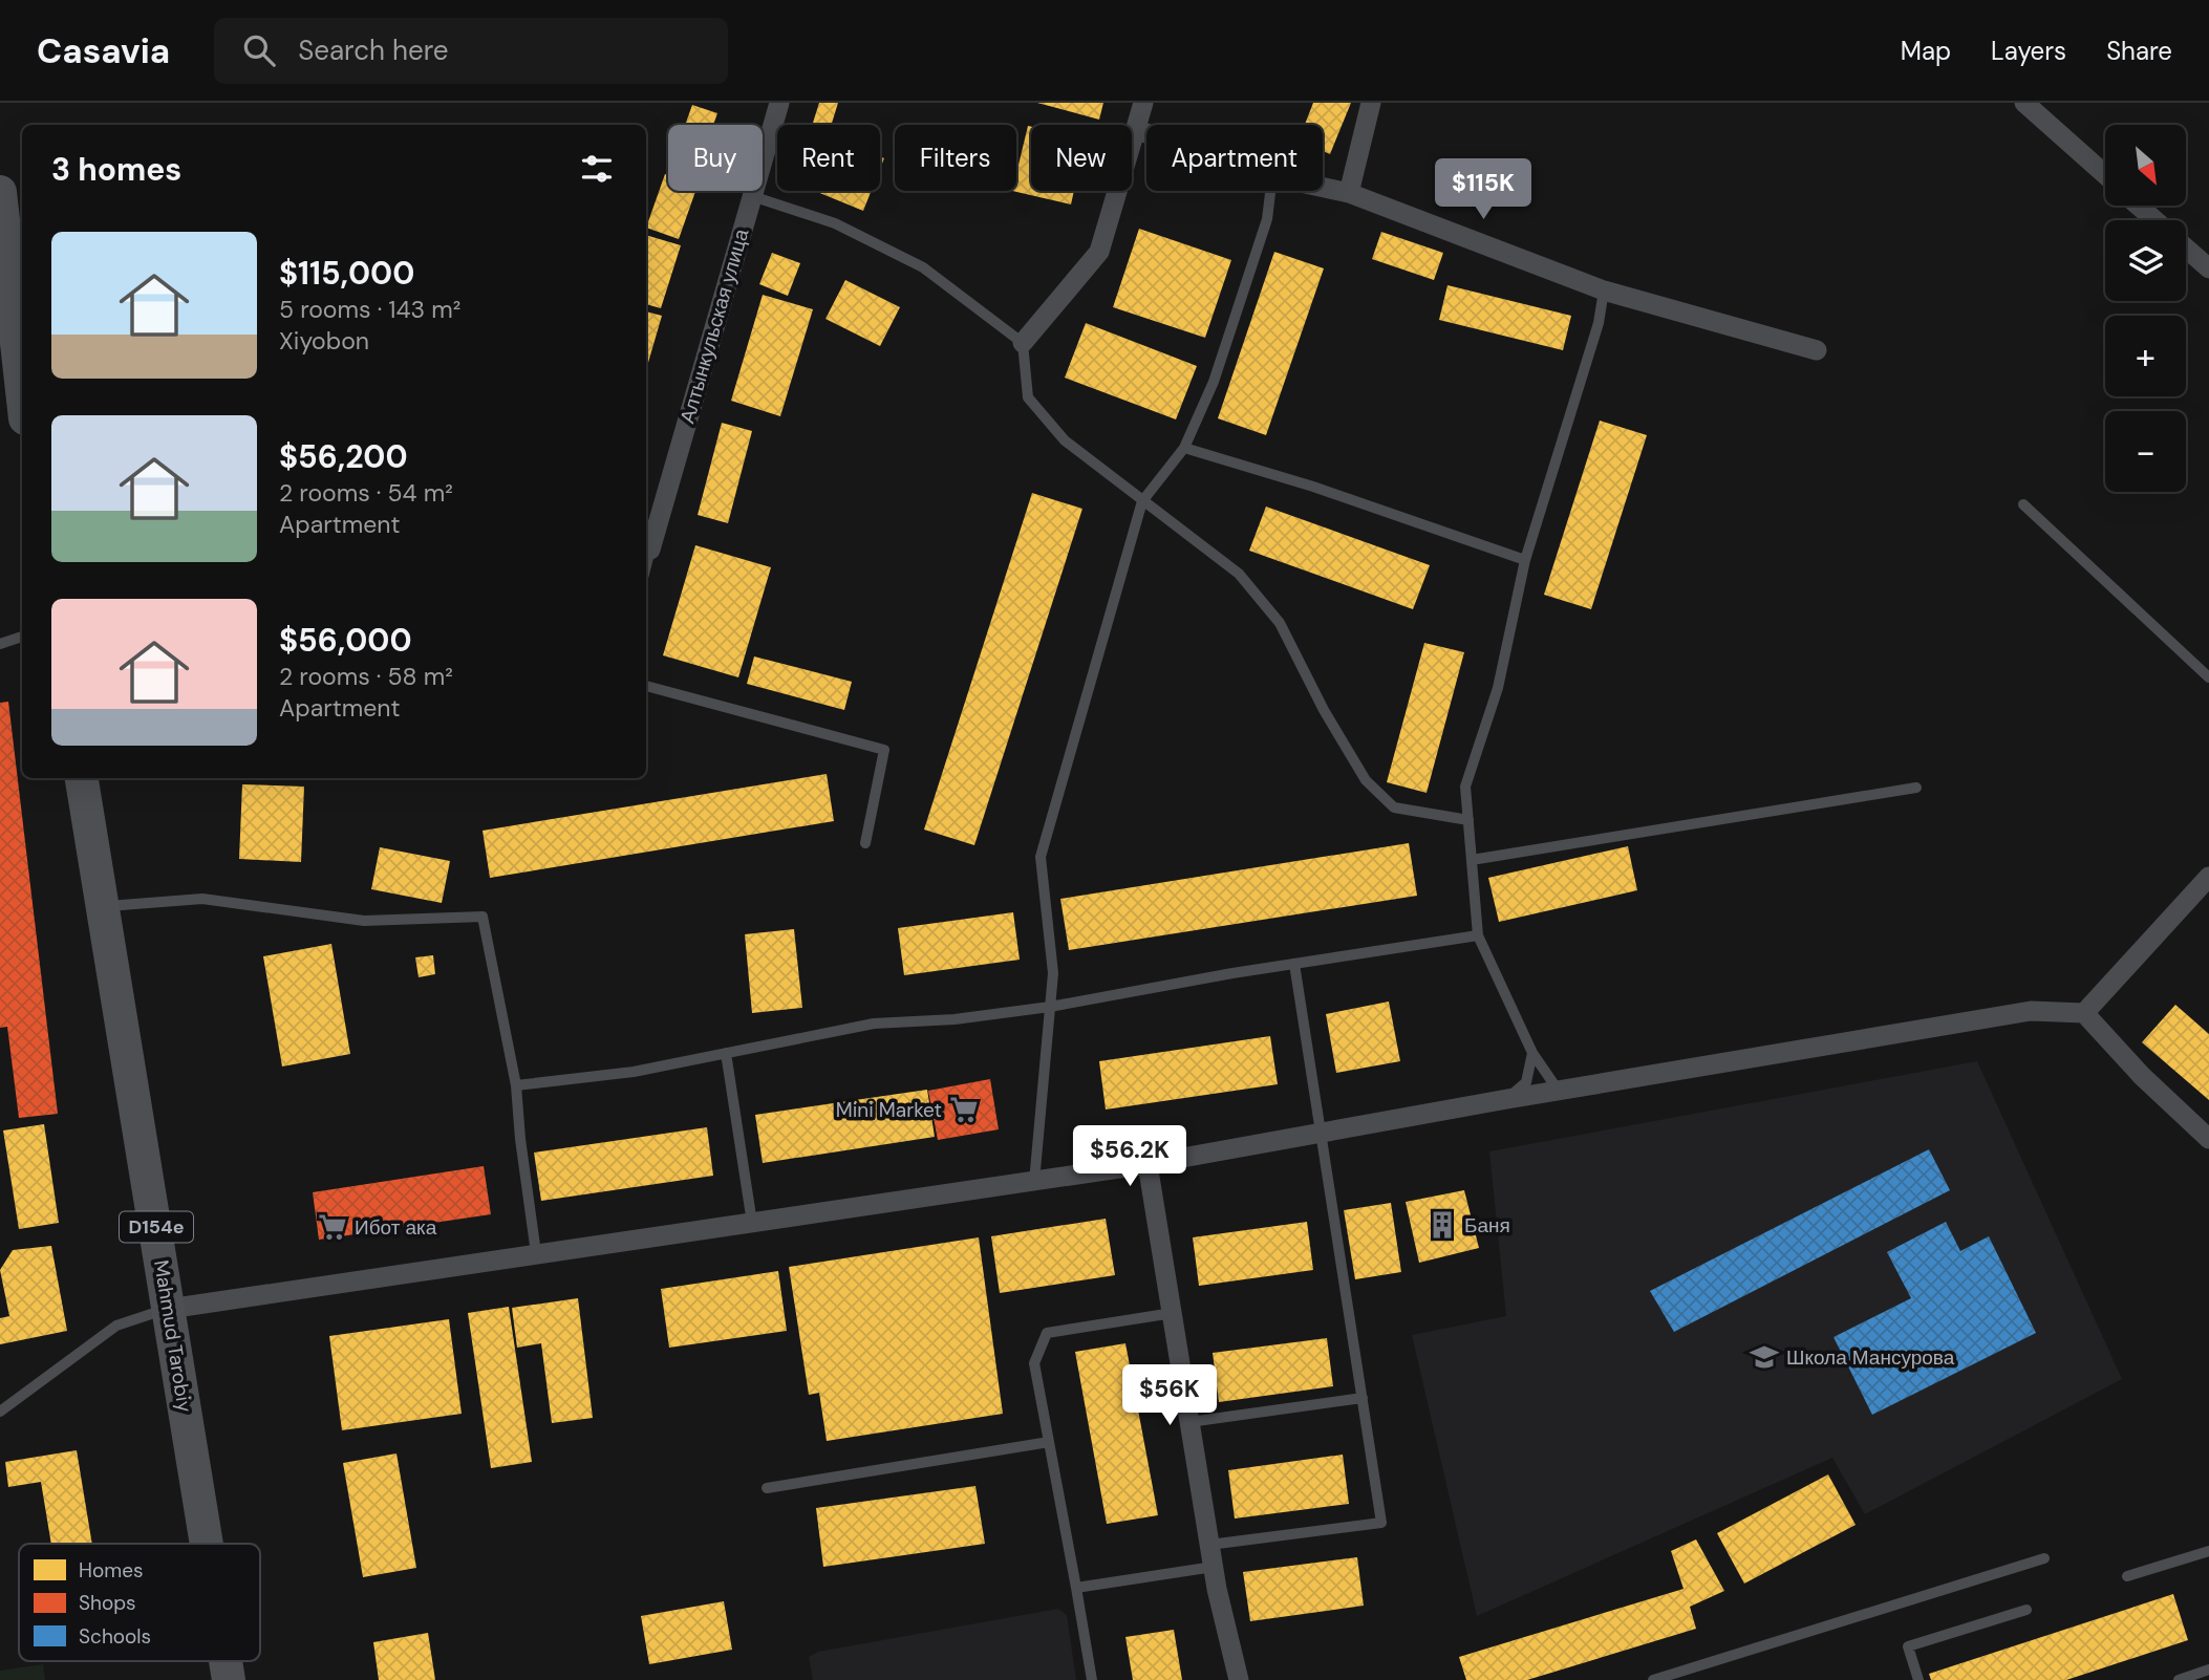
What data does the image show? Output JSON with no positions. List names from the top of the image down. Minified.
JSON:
{"streets":{"main road":["D154e","Mahmud Tarobiy"],"street":["Алтынкульская улица"]},"places":{"supermarket":["Mini Market","Ибот ака"],"building":["Баня"],"school or university":["Школа Мансурова"]},"legend":["Homes","Shops","Schools"],"north":"bottom right","page":{"header":"Casavia","search":"Search here","nav":["Map","Layers","Share"],"map_buttons":["+","−"],"chip":["Buy","Rent","Filters","New","Apartment"],"heading":"3 homes","price":["$115K","$56.2K","$56K"],"list":[{"name":"$115,000","note":"5 rooms · 143 m² · Xiyobon"},{"name":"$56,200","note":"2 rooms · 54 m² · Apartment"},{"name":"$56,000","note":"2 rooms · 58 m² · Apartment"}]}}
